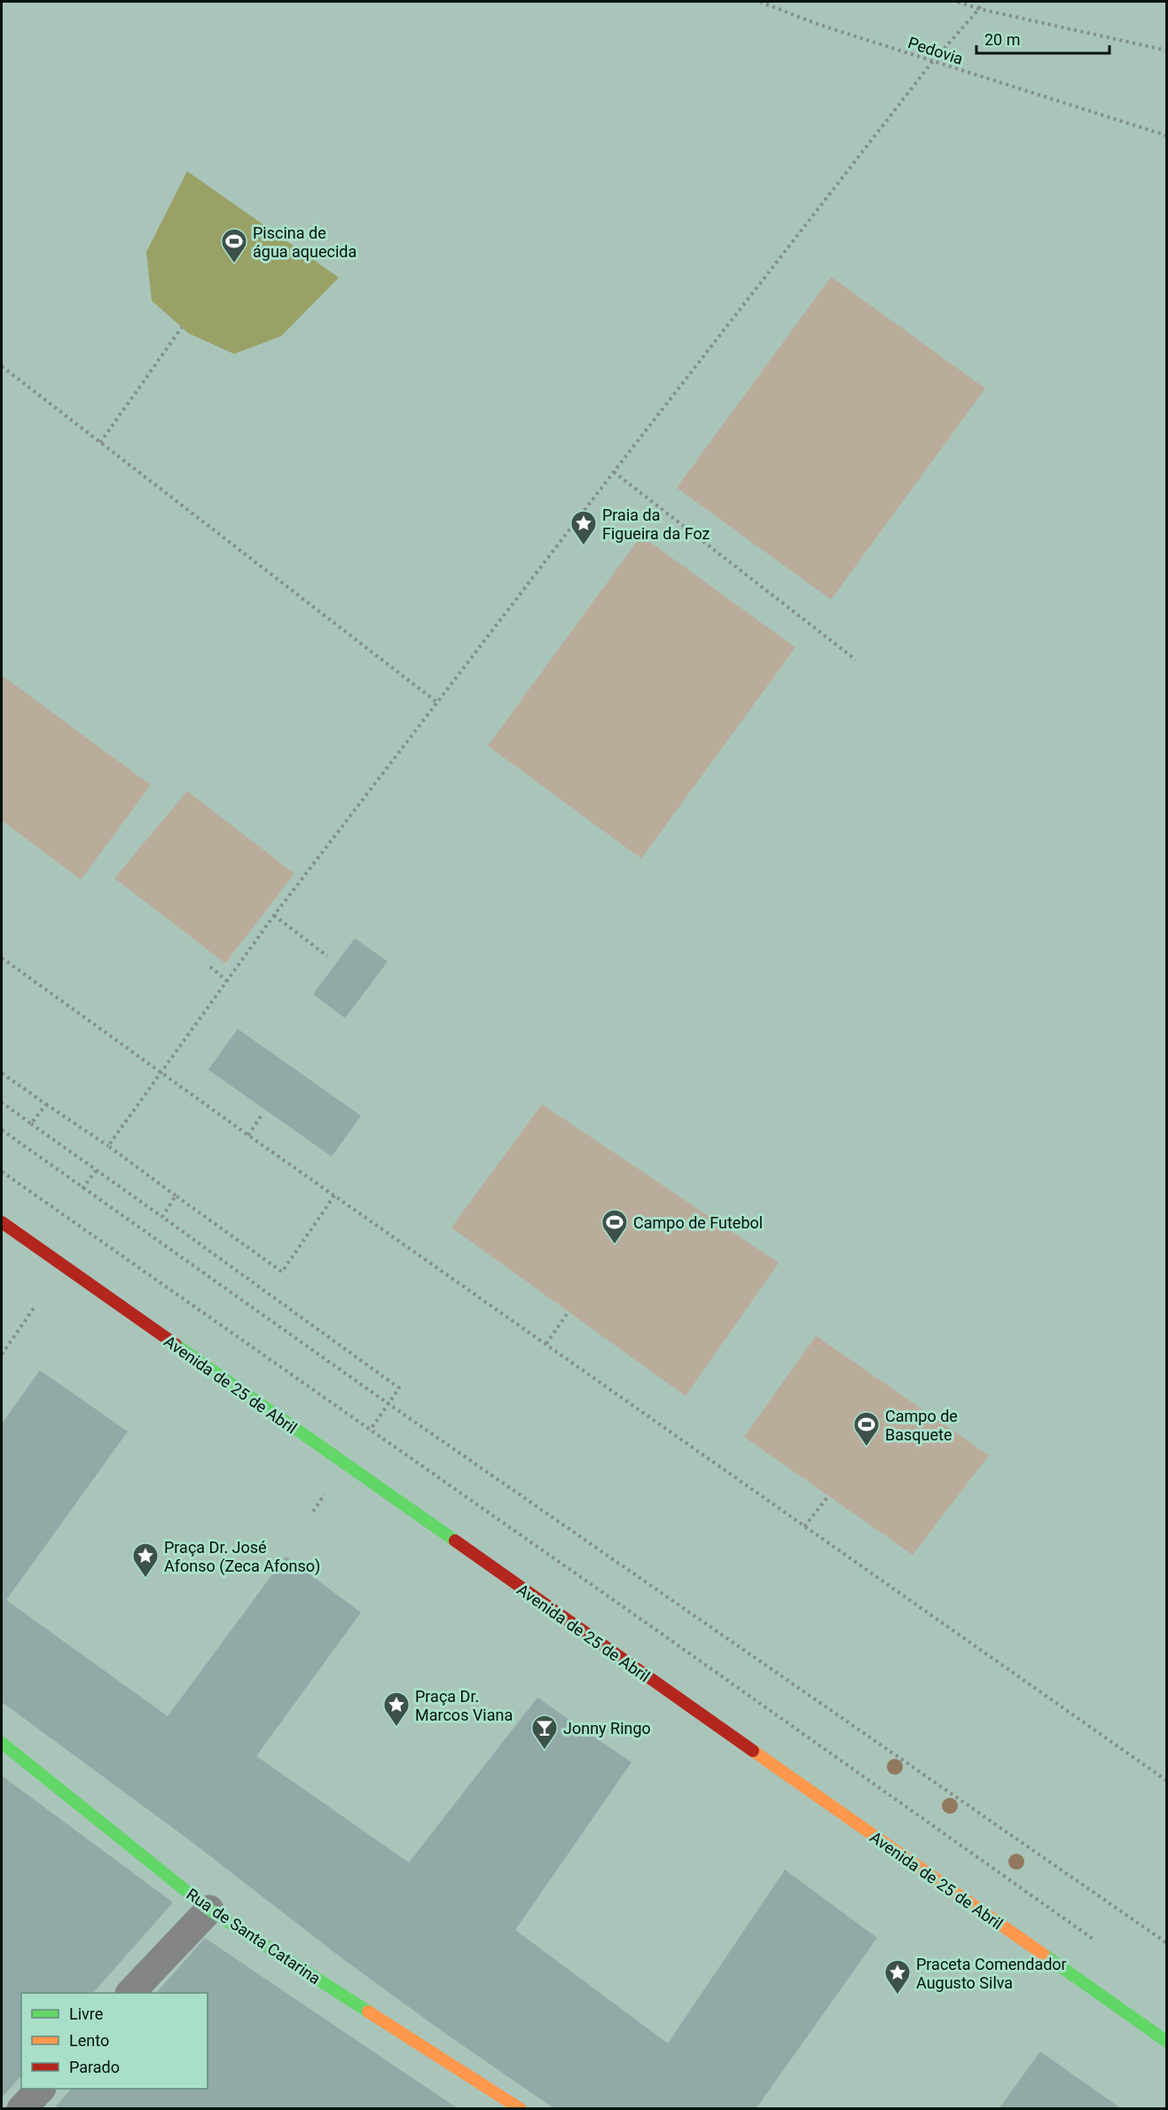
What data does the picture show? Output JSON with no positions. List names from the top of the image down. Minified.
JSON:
{"streets":{"main road":["Avenida de 25 de Abril","Rua de Santa Catarina"],"path":["Pedovia"]},"places":{"sports":["Piscina de água aquecida","Campo de Futebol","Campo de Basquete"],"place":["Praia da Figueira da Foz","Praça Dr. José Afonso (Zeca Afonso)","Praça Dr. Marcos Viana","Praceta Comendador Augusto Silva"],"bar":["Jonny Ringo"]},"legend":["Livre","Lento","Parado"],"scale_bar":"20 m"}
